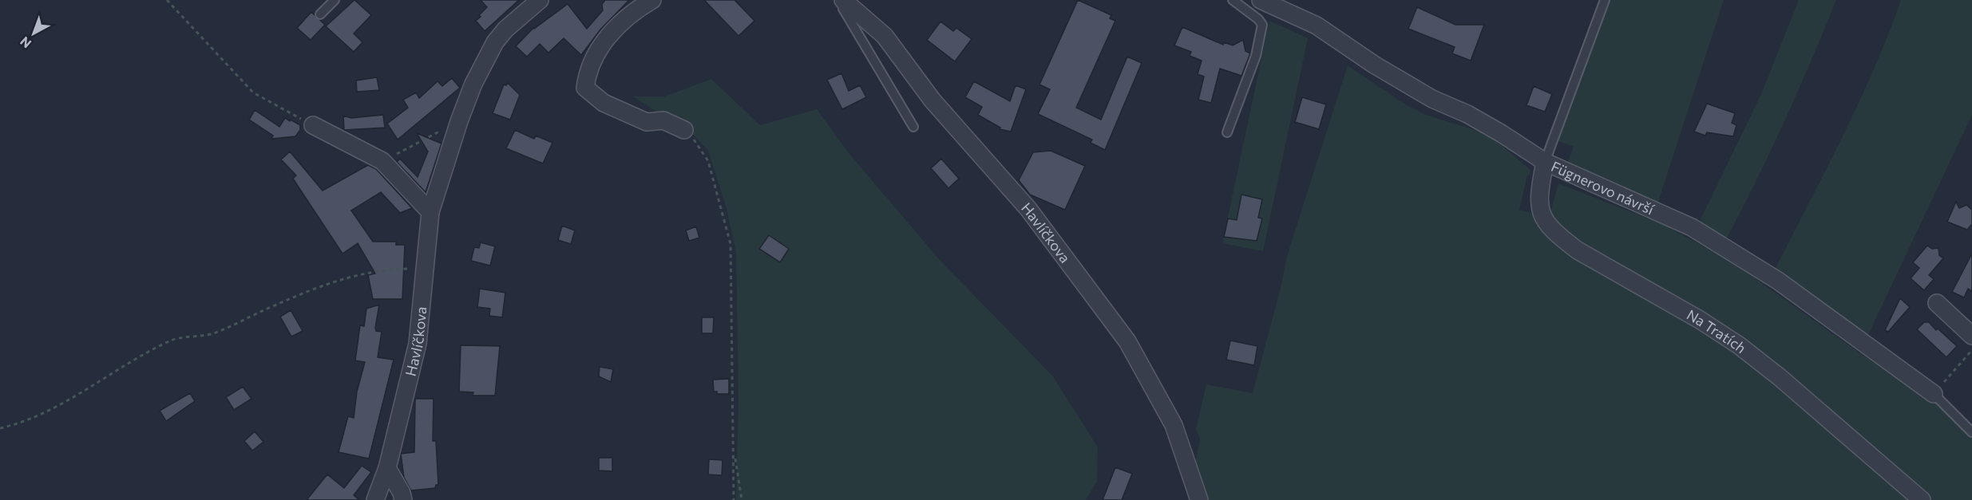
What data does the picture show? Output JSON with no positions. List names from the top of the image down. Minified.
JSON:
{"streets":{"street":["Fügnerovo návrší","Havlíčkova","Na Tratích"]},"crossings":[["Fügnerovo návrší","Na Tratích"]],"north":"bottom left"}
